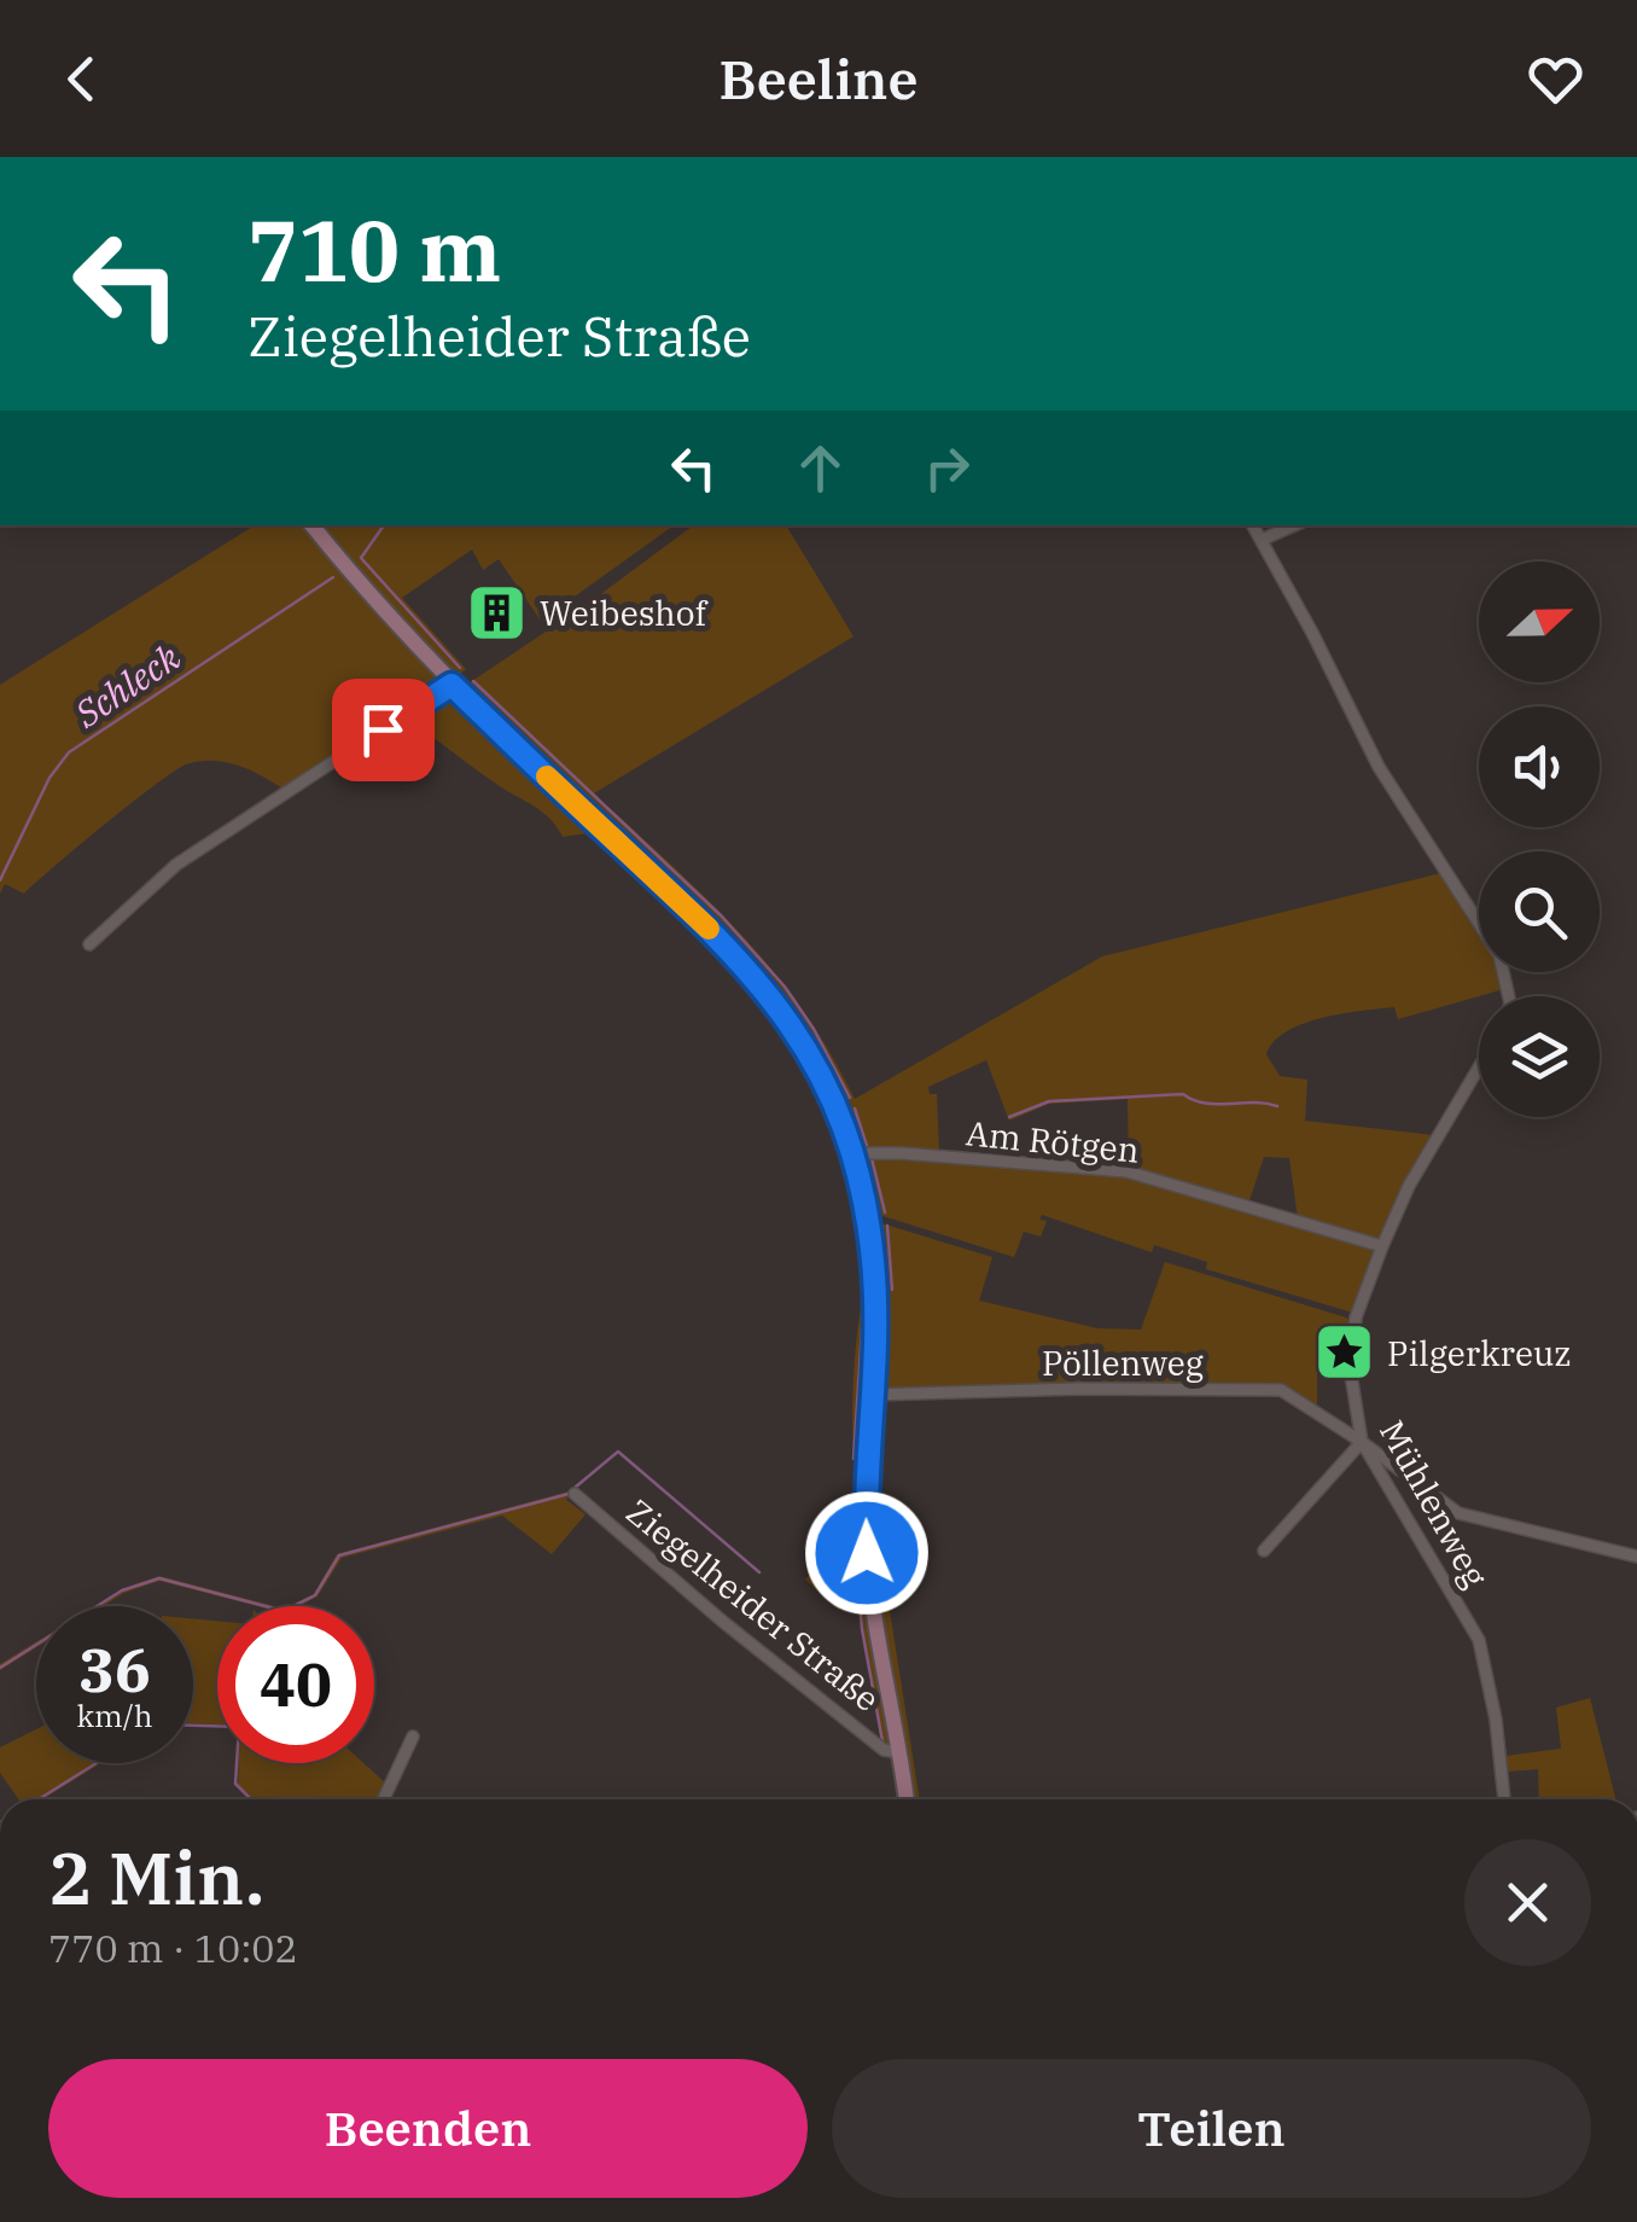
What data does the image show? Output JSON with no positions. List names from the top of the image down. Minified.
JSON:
{"streets":{"street":["Am Rötgen","Pöllenweg","Mühlenweg","Ziegelheider Straße"]},"crossings":[["Am Rötgen","Mühlenweg"],["Am Rötgen","Ziegelheider Straße"],["Pöllenweg","Mühlenweg"],["Pöllenweg","Ziegelheider Straße"]],"water":["Schleck"],"places":{"building":["Weibeshof"],"place":["Pilgerkreuz"]},"north":"right","page":{"header":"Beeline","turn":["710 m","Ziegelheider Straße"],"speed":"36 km/h","limit":"40","heading":["2 Min.","770 m · 10:02"],"buttons":["Beenden","Teilen"]}}
